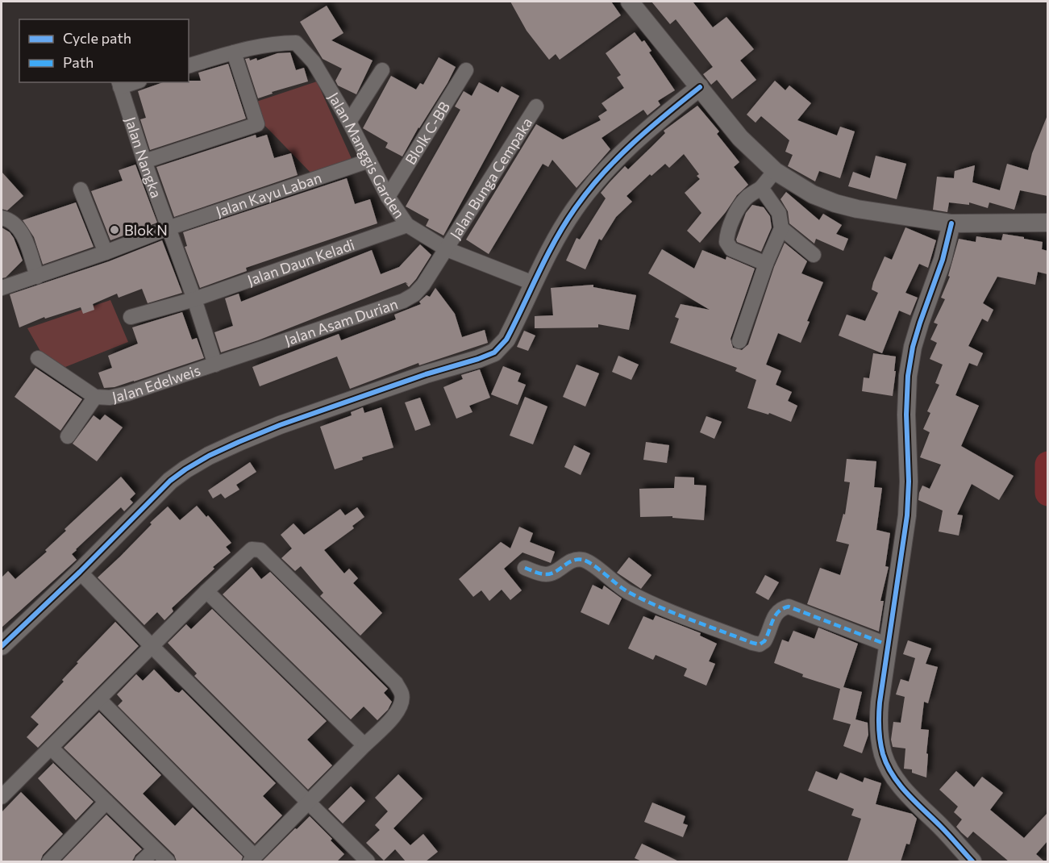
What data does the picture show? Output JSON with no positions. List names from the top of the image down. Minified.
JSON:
{"streets":{"street":["Blolk C-BB","Jalan Manggis Garden","Jalan Nangka","Jalan Bunga Cempaka","Jalan Kayu Laban","Jalan Daun Keladi","Jalan Asam Durian","Jalan Edelweis"]},"crossings":[["Blolk C-BB","Jalan Manggis Garden"],["Jalan Manggis Garden","Jalan Bunga Cempaka"],["Jalan Manggis Garden","Jalan Kayu Laban"],["Jalan Manggis Garden","Jalan Daun Keladi"],["Jalan Manggis Garden","Jalan Asam Durian"],["Jalan Nangka","Jalan Kayu Laban"],["Jalan Nangka","Jalan Daun Keladi"],["Jalan Nangka","Jalan Asam Durian"],["Jalan Nangka","Jalan Edelweis"],["Jalan Bunga Cempaka","Jalan Asam Durian"],["Jalan Asam Durian","Jalan Edelweis"]],"places":["Blok N"],"legend":["Cycle path","Path"]}
